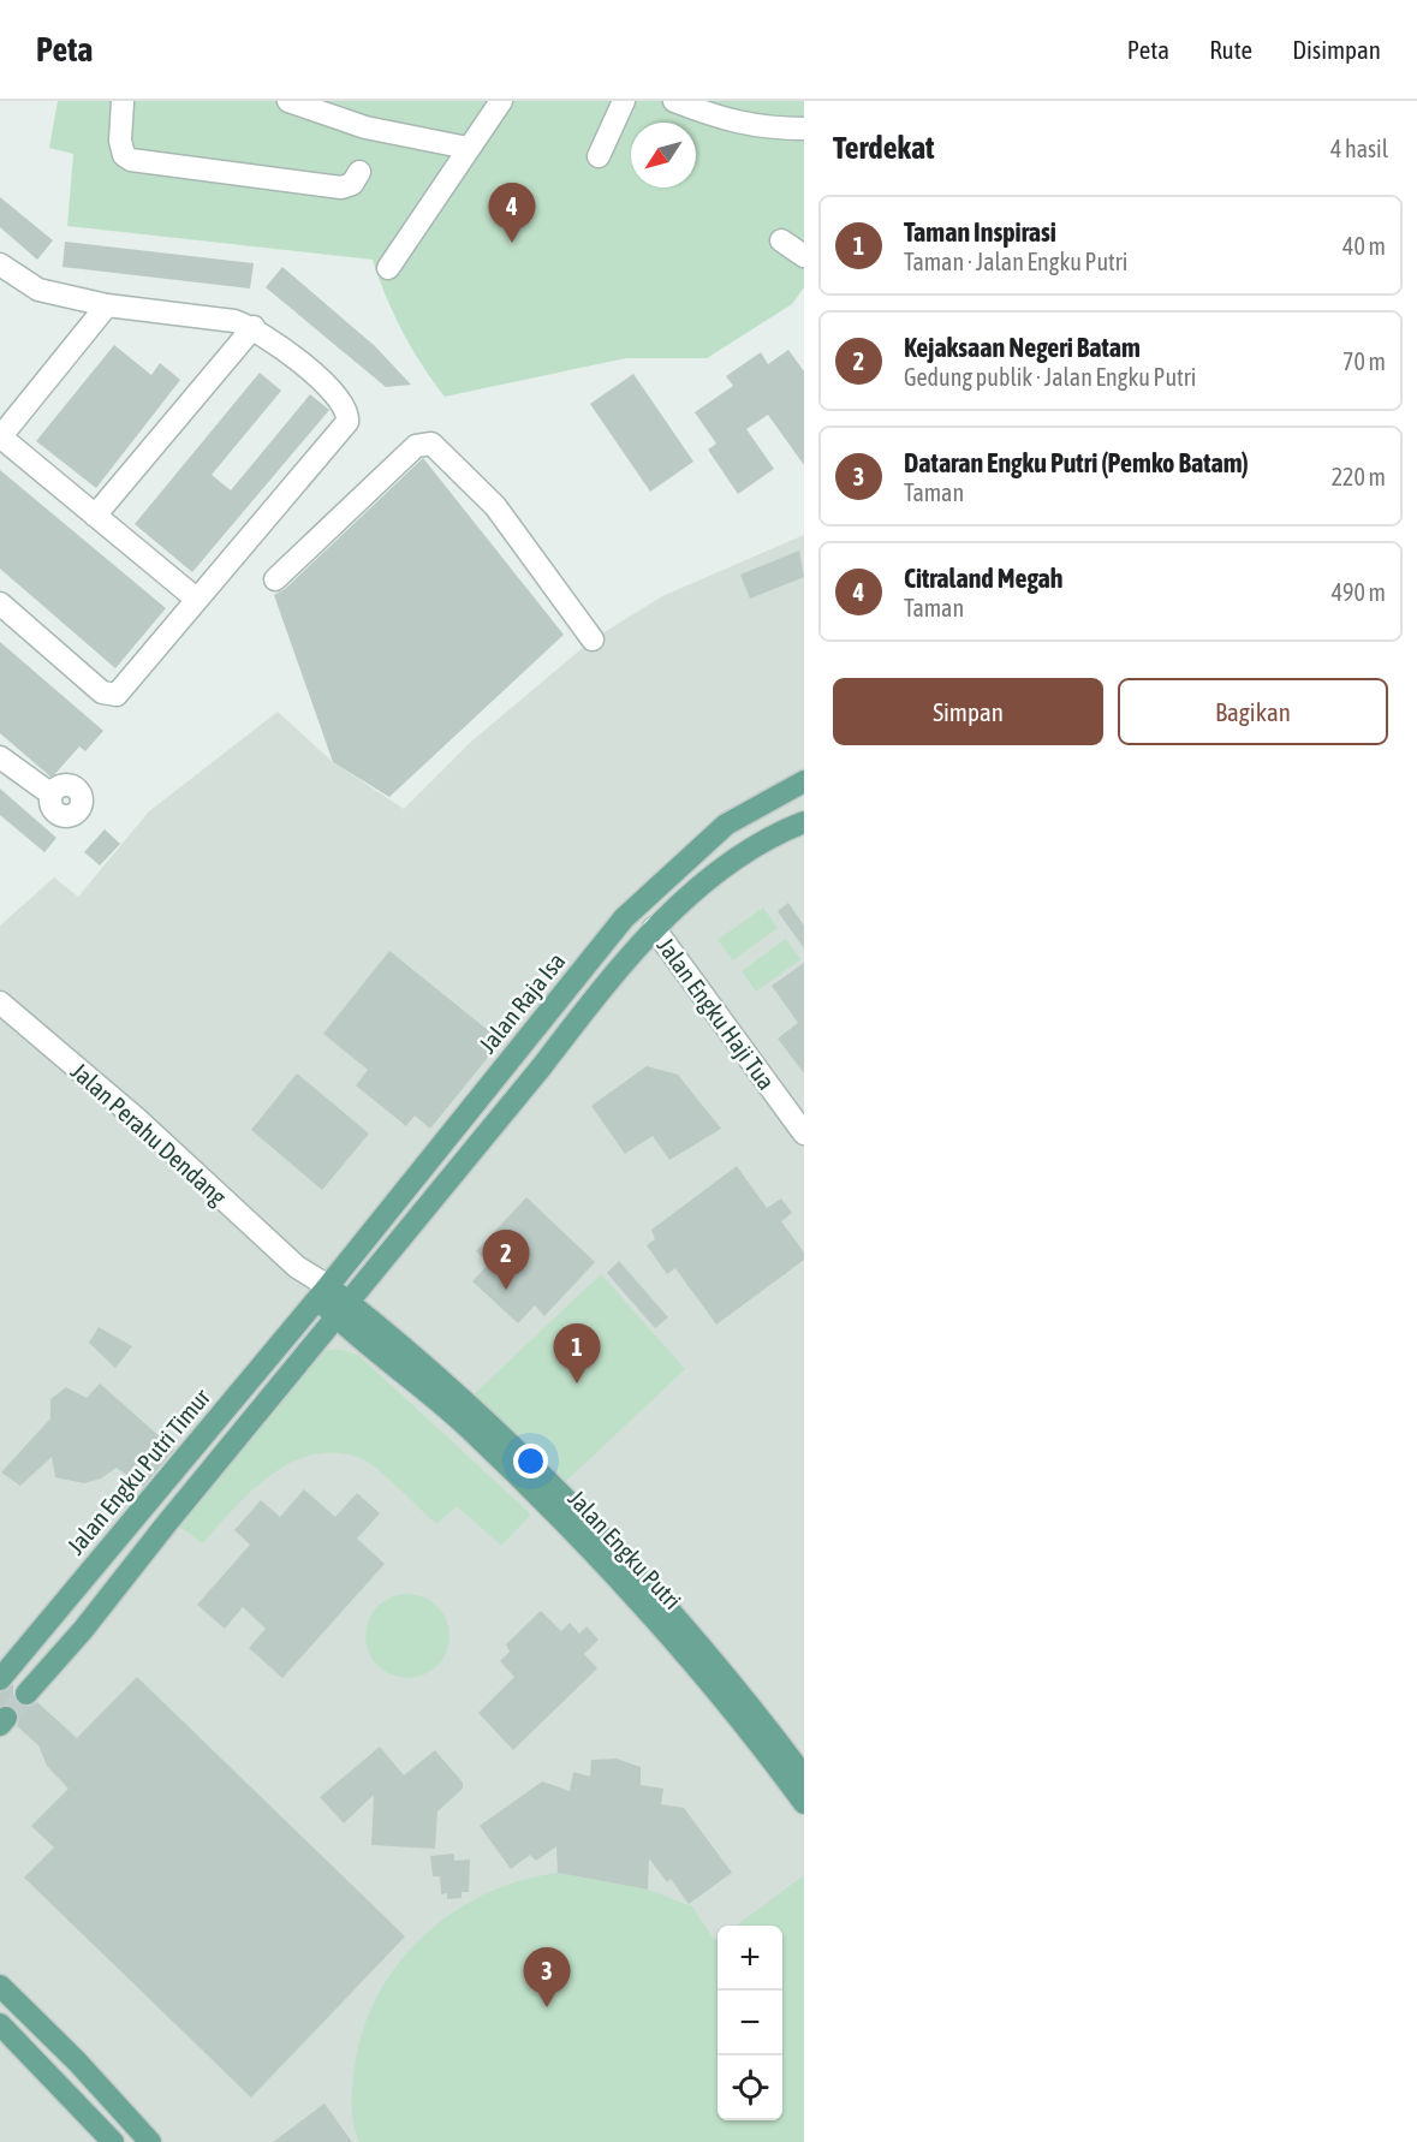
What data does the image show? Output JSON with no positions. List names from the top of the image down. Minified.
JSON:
{"streets":{"main road":["Jalan Raja Isa","Jalan Engku Putri Timur","Jalan Engku Putri"],"street":["Jalan Engku Haji Tua","Jalan Perahu Dendang"]},"crossings":[["Jalan Raja Isa","Jalan Perahu Dendang"],["Jalan Raja Isa","Jalan Engku Putri Timur"],["Jalan Raja Isa","Jalan Engku Putri"],["Jalan Perahu Dendang","Jalan Engku Putri Timur"],["Jalan Perahu Dendang","Jalan Engku Putri"],["Jalan Engku Putri Timur","Jalan Engku Putri"]],"north":"bottom left","page":{"header":"Peta","nav":["Peta","Rute","Disimpan"],"heading":["Terdekat","4 hasil"],"pins":["4","2","1","3"],"list":[{"mark":"1","name":"Taman Inspirasi","note":"Taman · Jalan Engku Putri","value":"40 m"},{"mark":"2","name":"Kejaksaan Negeri Batam","note":"Gedung publik · Jalan Engku Putri","value":"70 m"},{"mark":"3","name":"Dataran Engku Putri (Pemko Batam)","note":"Taman","value":"220 m"},{"mark":"4","name":"Citraland Megah","note":"Taman","value":"490 m"}],"buttons":["Simpan","Bagikan"],"map_buttons":["+","−"]}}
